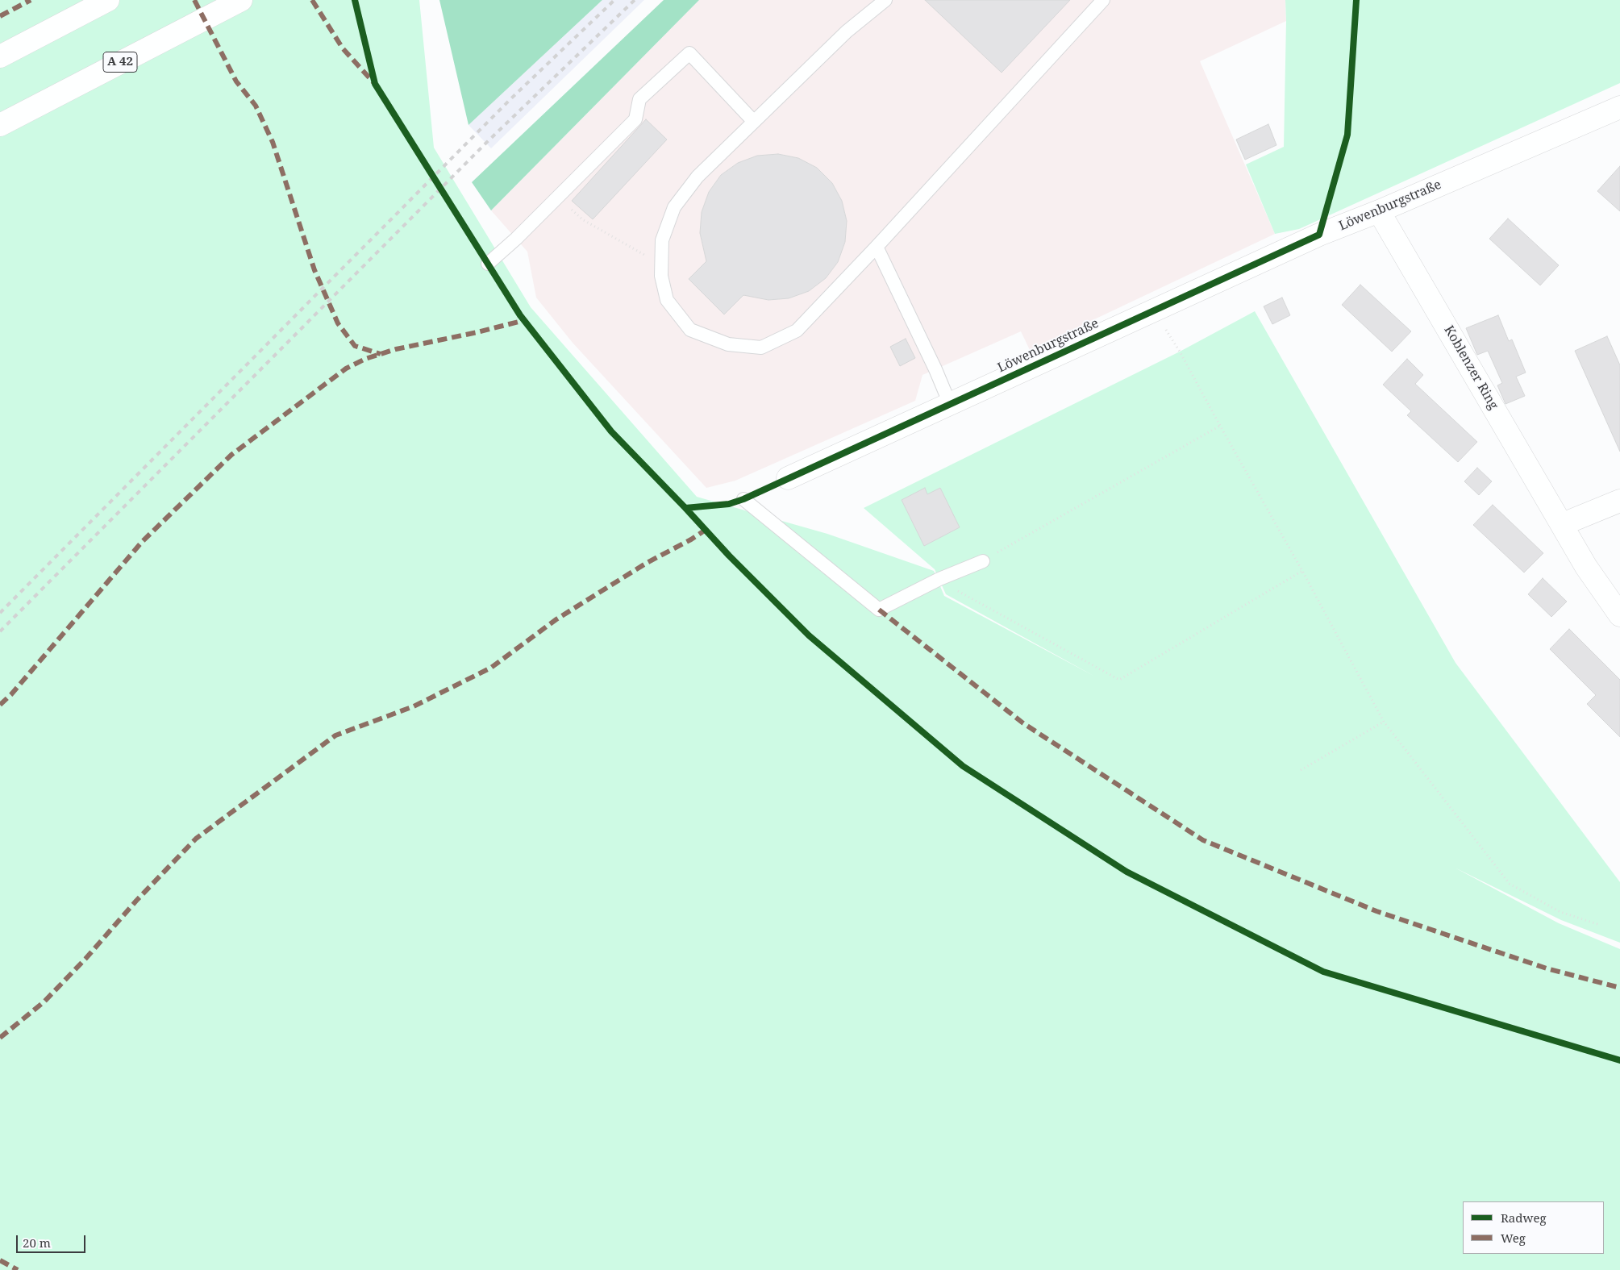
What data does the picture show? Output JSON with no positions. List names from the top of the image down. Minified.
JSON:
{"streets":{"main road":["A 42","Löwenburgstraße","Koblenzer Ring"]},"crossings":[["Löwenburgstraße","Koblenzer Ring"]],"legend":["Radweg","Weg"],"scale_bar":"20 m"}
